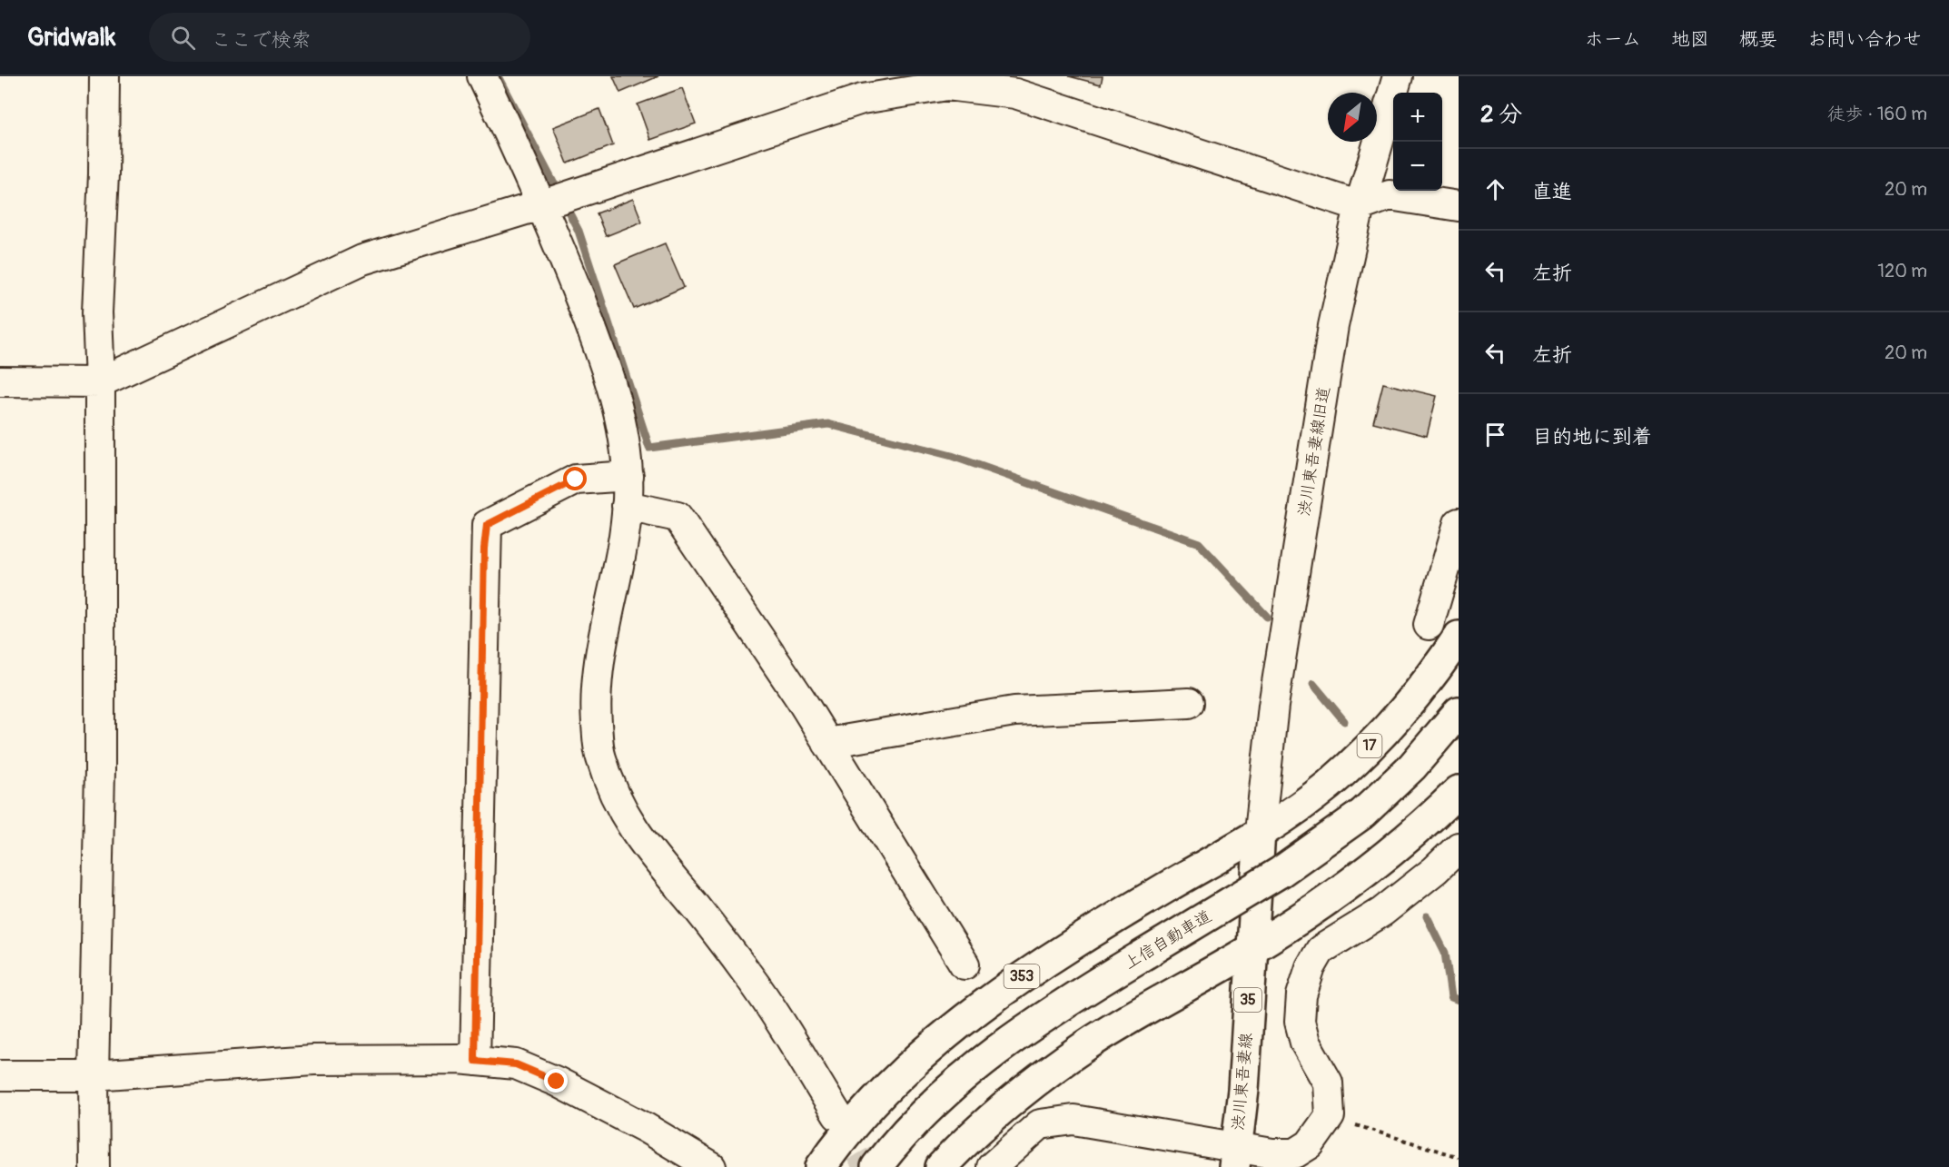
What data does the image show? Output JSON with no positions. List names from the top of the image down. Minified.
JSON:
{"streets":{"main road":["17","上信自動車道","353","35","渋川東吾妻線"],"street":["渋川東吾妻線旧道"]},"crossings":[["渋川東吾妻線旧道","17"],["渋川東吾妻線旧道","353"],["渋川東吾妻線旧道","渋川東吾妻線"],["17","353"],["17","渋川東吾妻線"],["353","渋川東吾妻線"]],"north":"bottom left","page":{"header":"Gridwalk","search":"ここで検索","nav":["ホーム","地図","概要","お問い合わせ"],"heading":["2 分","徒歩 · 160 m"],"map_buttons":["+","−"],"list":[["直進","20 m"],["左折","120 m"],["左折","20 m"],"目的地に到着"]}}
